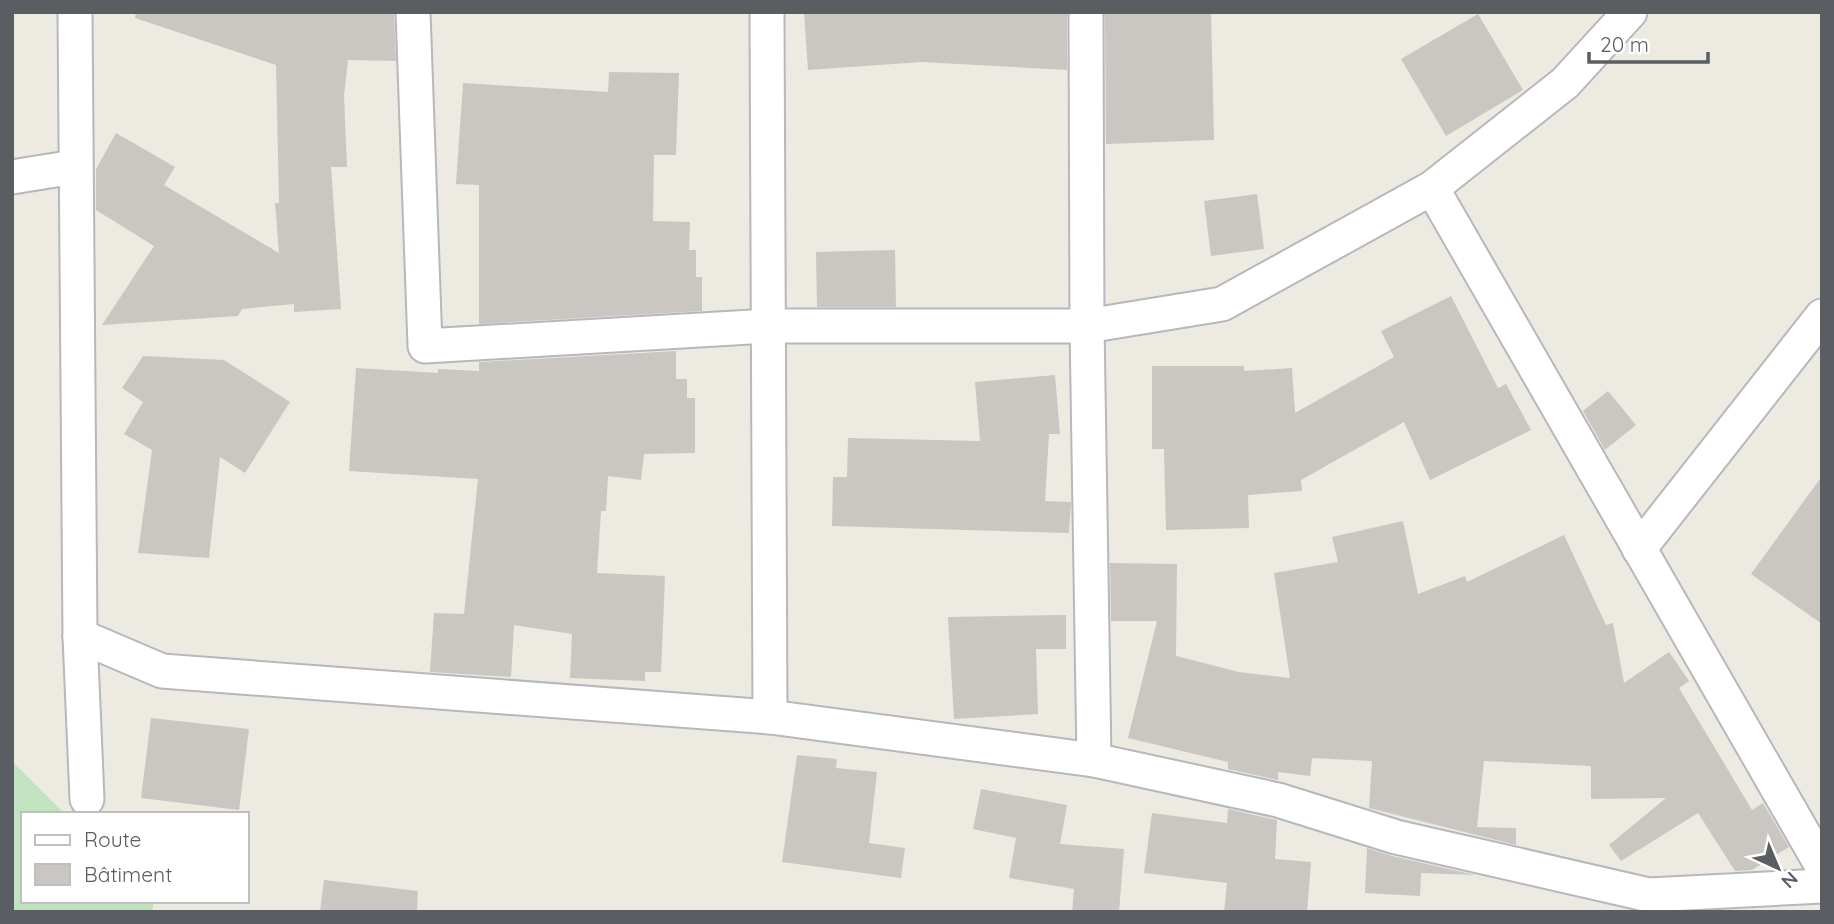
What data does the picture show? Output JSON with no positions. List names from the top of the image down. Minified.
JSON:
{"legend":["Route","Bâtiment"],"scale_bar":"20 m","north":"bottom right"}
